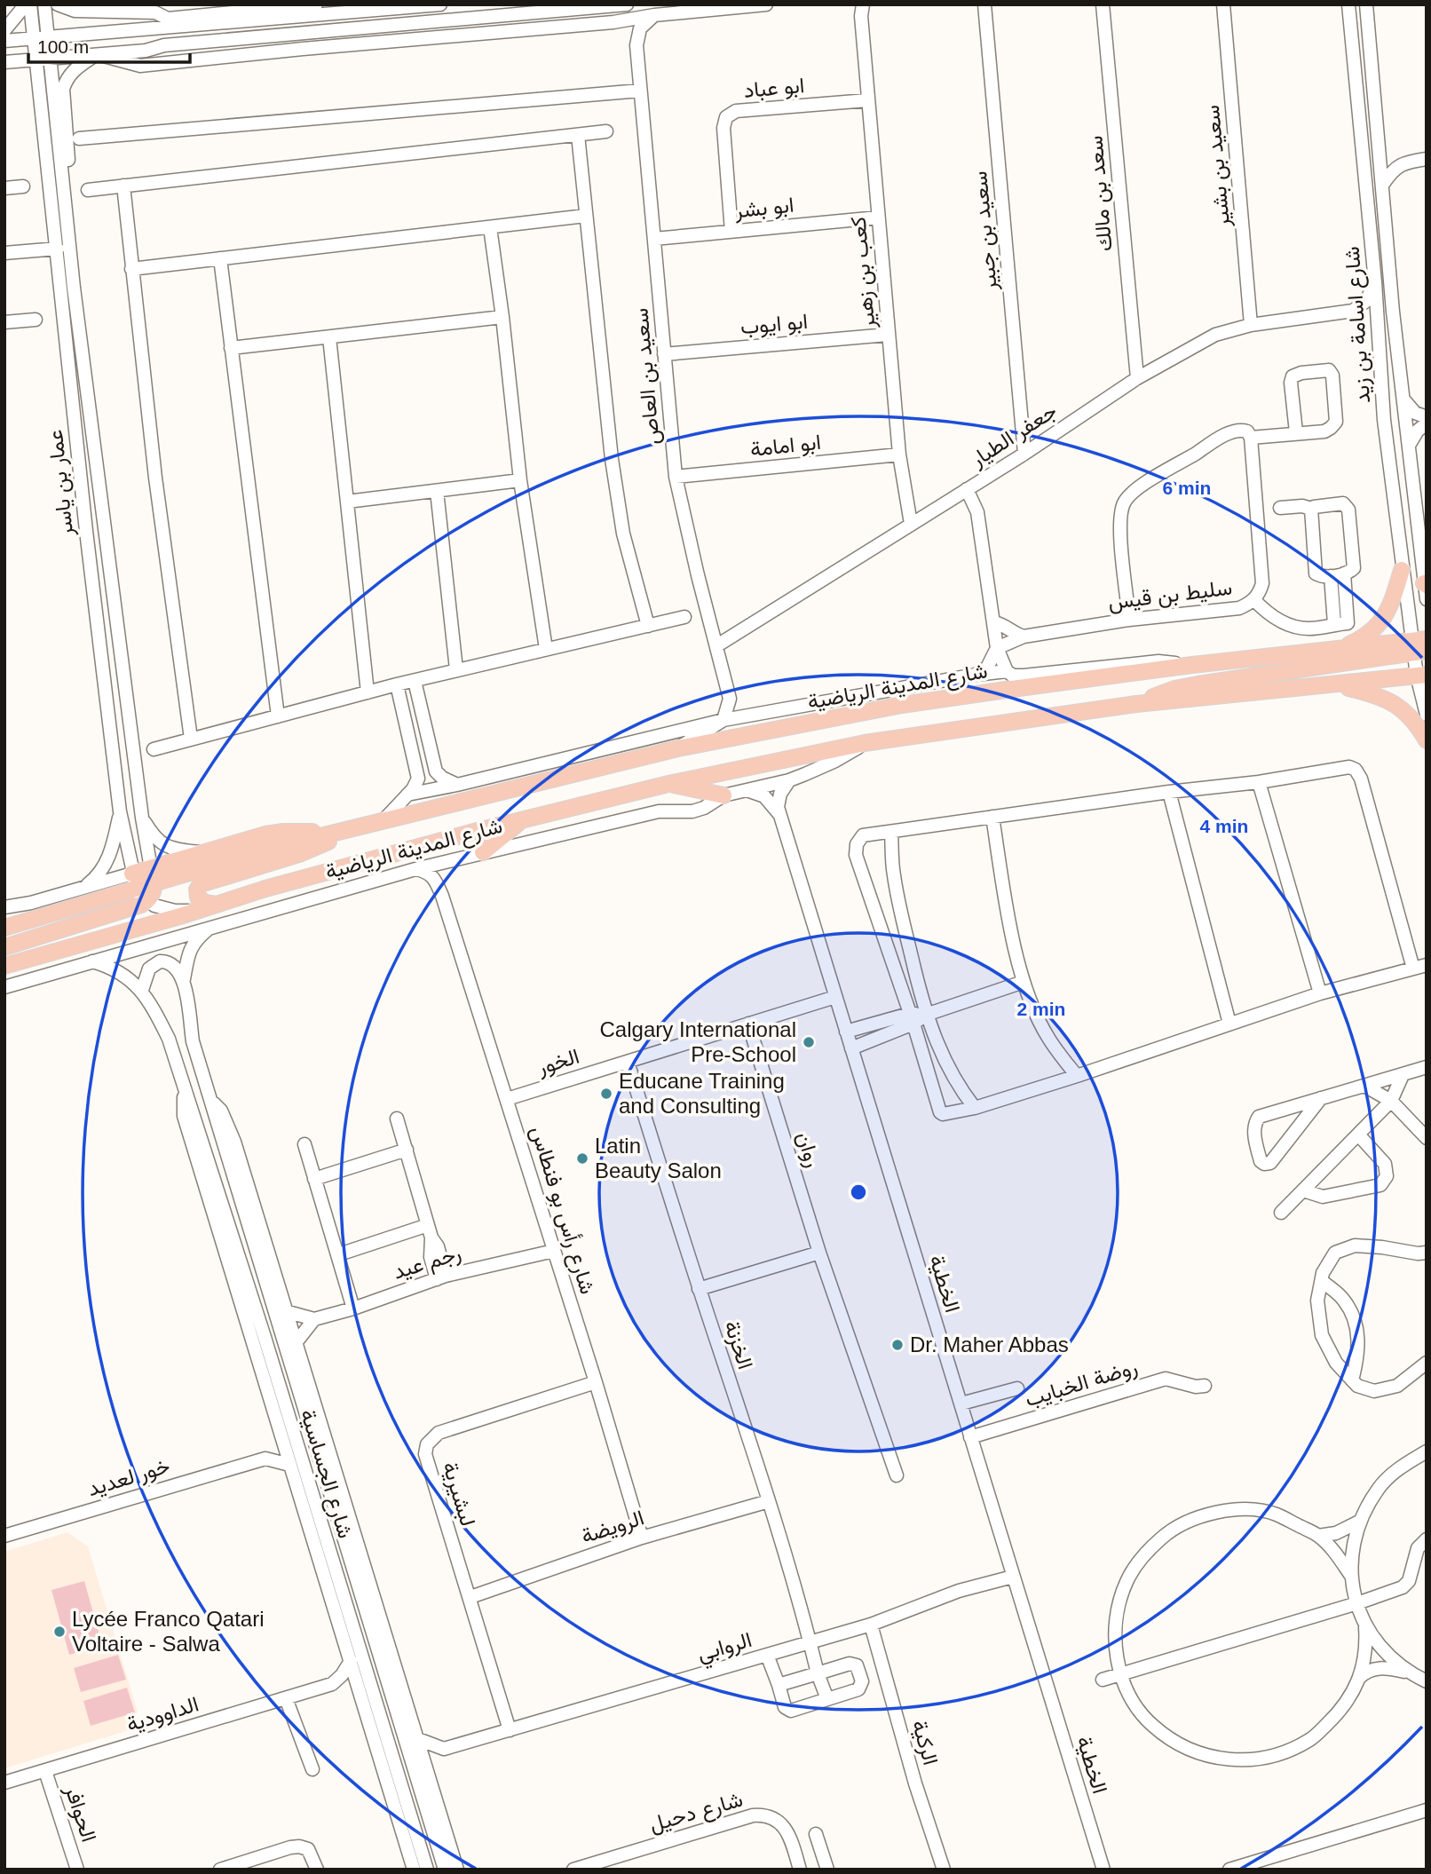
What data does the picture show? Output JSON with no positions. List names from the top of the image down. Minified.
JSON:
{"streets":{"main road":["شارع المدينة الرياضية"],"street":["ابو عباد","سعيد بن بشير","سعد بن مالك","ابو بشر","سعيد بن جبير","كعب بن زهير","ابو ايوب","شارع اسامة بن زيد","سعيد بن العاص","جعفر الطيار","ابو امامة","عمار بن ياسر","سليط بن قيس","الخور","روان","شارع رأس بو فنطاس","رجم عيد","الخطية","الخزنة","روضة الخبايب","شارع الجساسية","خور لعديد","لبشيرية","الرويضة","الروابي","الداوودية","الركية","شارع دحيل","الحوافر"]},"crossings":[["ابو عباد","ابو بشر"],["ابو عباد","كعب بن زهير"],["سعيد بن بشير","جعفر الطيار"],["سعد بن مالك","جعفر الطيار"],["ابو بشر","كعب بن زهير"],["ابو بشر","سعيد بن العاص"],["سعيد بن جبير","جعفر الطيار"],["كعب بن زهير","ابو ايوب"],["كعب بن زهير","جعفر الطيار"],["كعب بن زهير","ابو امامة"],["ابو ايوب","سعيد بن العاص"],["شارع اسامة بن زيد","شارع المدينة الرياضية"],["سعيد بن العاص","جعفر الطيار"],["سعيد بن العاص","ابو امامة"],["سعيد بن العاص","شارع المدينة الرياضية"],["عمار بن ياسر","شارع المدينة الرياضية"],["شارع المدينة الرياضية","شارع رأس بو فنطاس"],["شارع المدينة الرياضية","الخطية"],["الخور","روان"],["الخور","شارع رأس بو فنطاس"],["الخور","الخطية"],["الخور","الخزنة"],["شارع رأس بو فنطاس","رجم عيد"],["شارع رأس بو فنطاس","لبشيرية"],["شارع رأس بو فنطاس","الرويضة"],["الخطية","روضة الخبايب"],["الخطية","الروابي"],["الخزنة","الرويضة"],["الخزنة","الروابي"],["لبشيرية","الرويضة"],["لبشيرية","الروابي"],["الروابي","الركية"],["الداوودية","الحوافر"]],"places":["Calgary International Pre-School","Educane Training and Consulting","Latin Beauty Salon","Dr. Maher Abbas","Lycée Franco Qatari Voltaire - Salwa"],"scale_bar":"100 m","rings":["6 min","4 min","2 min"]}
